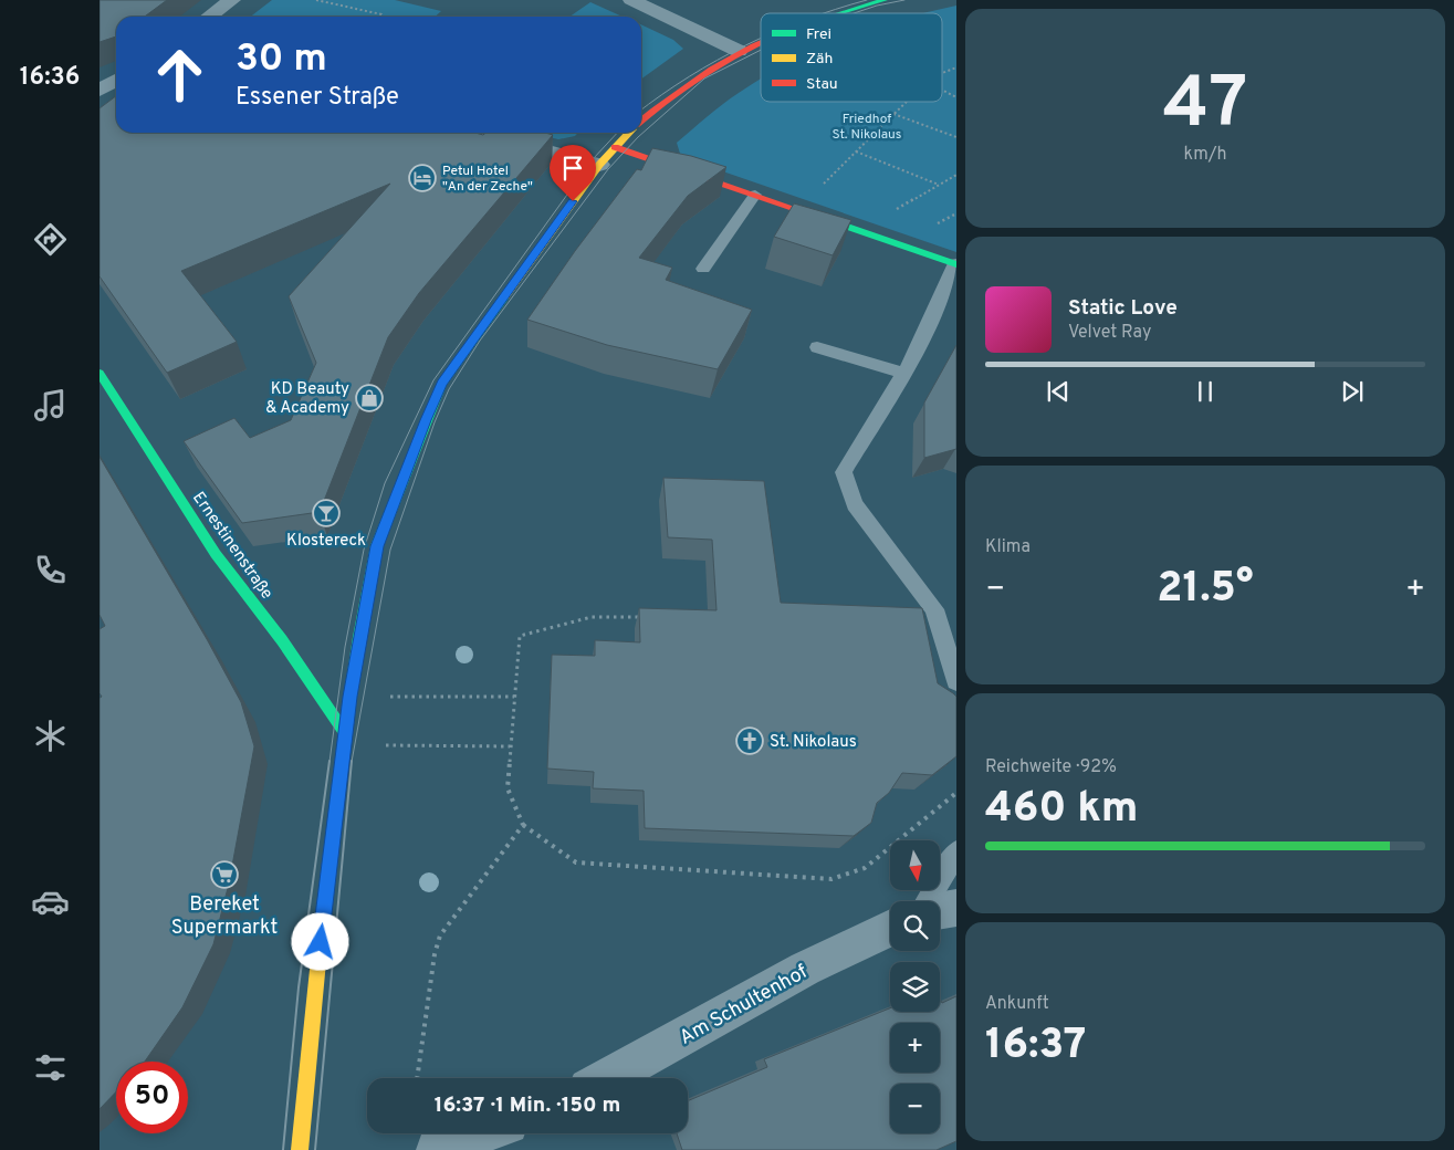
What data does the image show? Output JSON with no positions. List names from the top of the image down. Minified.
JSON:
{"streets":{"main road":["Ernestinenstraße"],"street":["Am Schultenhof"]},"parks":["Friedhof St. Nikolaus"],"places":{"hotel":["Petul Hotel \"An der Zeche\""],"shop":["KD Beauty & Academy"],"bar":["Klostereck"],"church":["St. Nikolaus"],"supermarket":["Bereket Supermarkt"]},"legend":["Frei","Zäh","Stau"],"north":"bottom","page":{"tabs":"16:36","tile":[["47","km/h"],"Klima",["Reichweite · 92%","460 km"],["Ankunft","16:37"]],"turn":["30 m","Essener Straße"],"song":["Static Love","Velvet Ray"],"heat":["−","21.5°","+"],"map_buttons":["+","−"],"limit":"50","trip":"16:37 · 1 Min. · 150 m"}}
